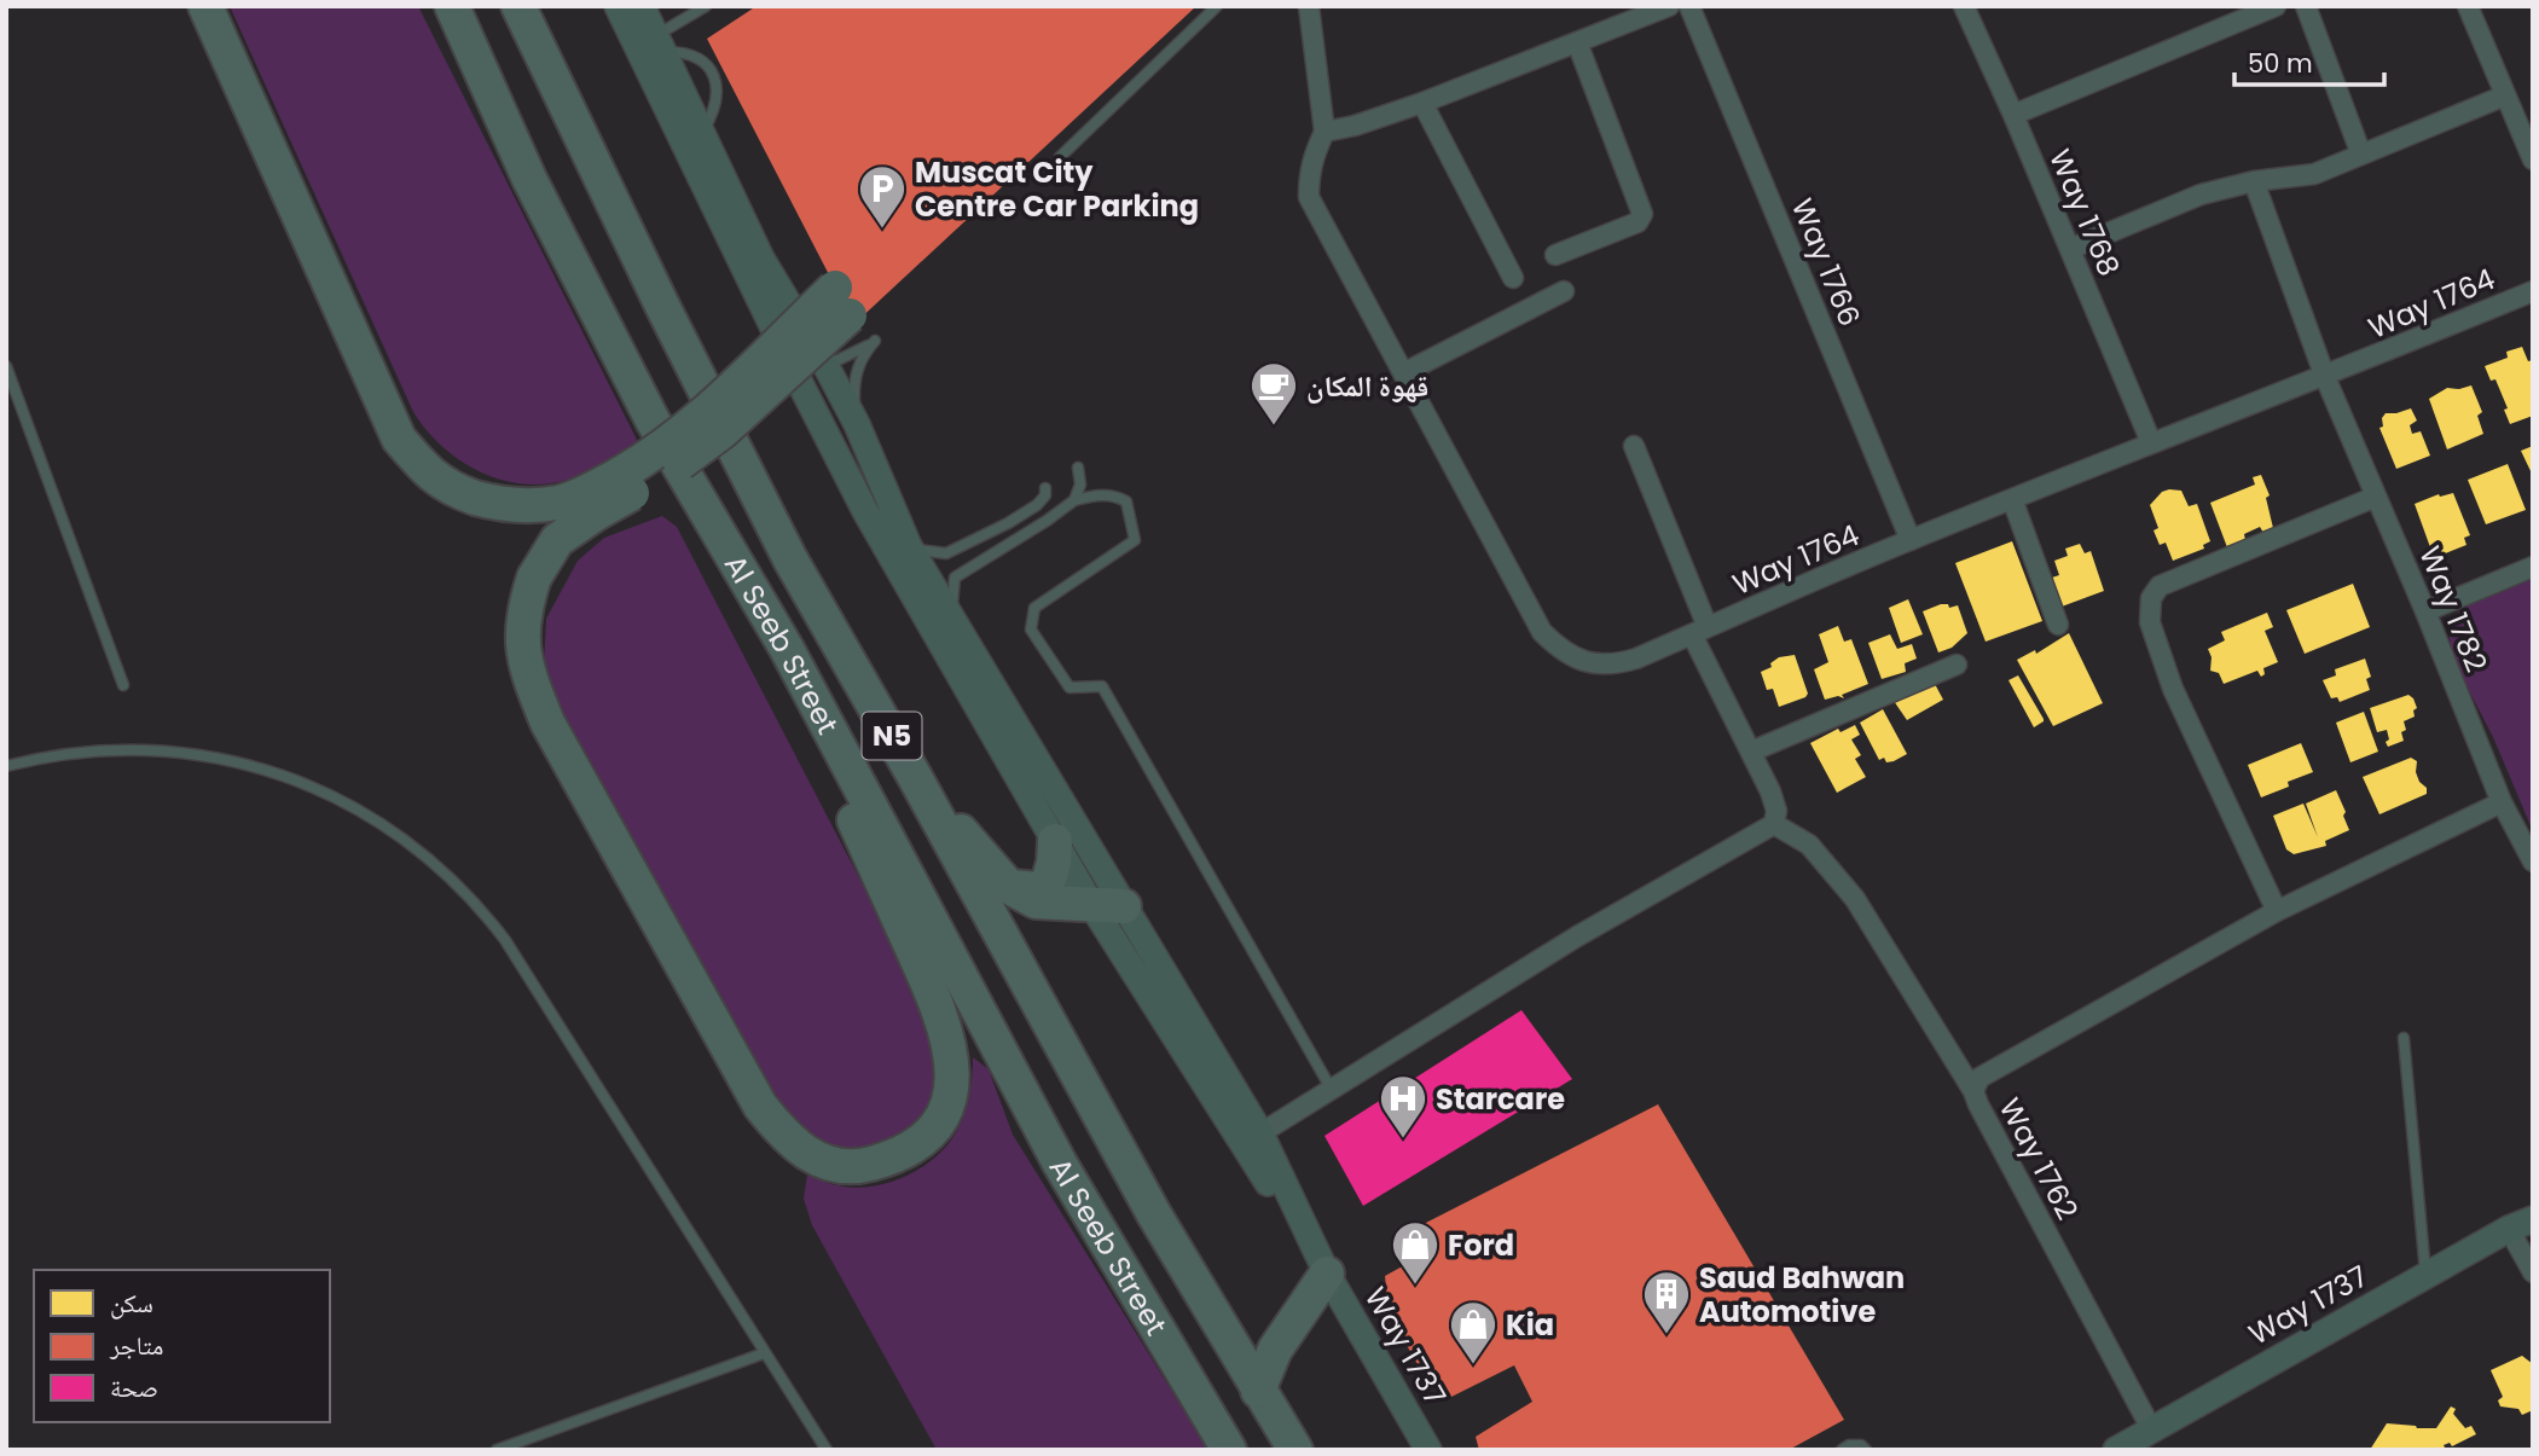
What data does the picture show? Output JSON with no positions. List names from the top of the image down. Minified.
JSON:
{"streets":{"highway":["Al Seeb Street","N5"],"street":["Way 1768","Way 1766","Way 1764","Way 1782","Way 1762","Way 1737"]},"crossings":[["Way 1768","Way 1764"],["Way 1766","Way 1764"],["Way 1764","Way 1782"],["Way 1782","Way 1762"],["Way 1762","Way 1737"]],"places":{"parking":["Muscat City Centre Car Parking"],"cafe":["قهوة المكان"],"hospital":["Starcare"],"shop":["Ford","Kia"],"building":["Saud Bahwan Automotive"]},"legend":["سكن","متاجر","صحة"],"scale_bar":"50 m"}
